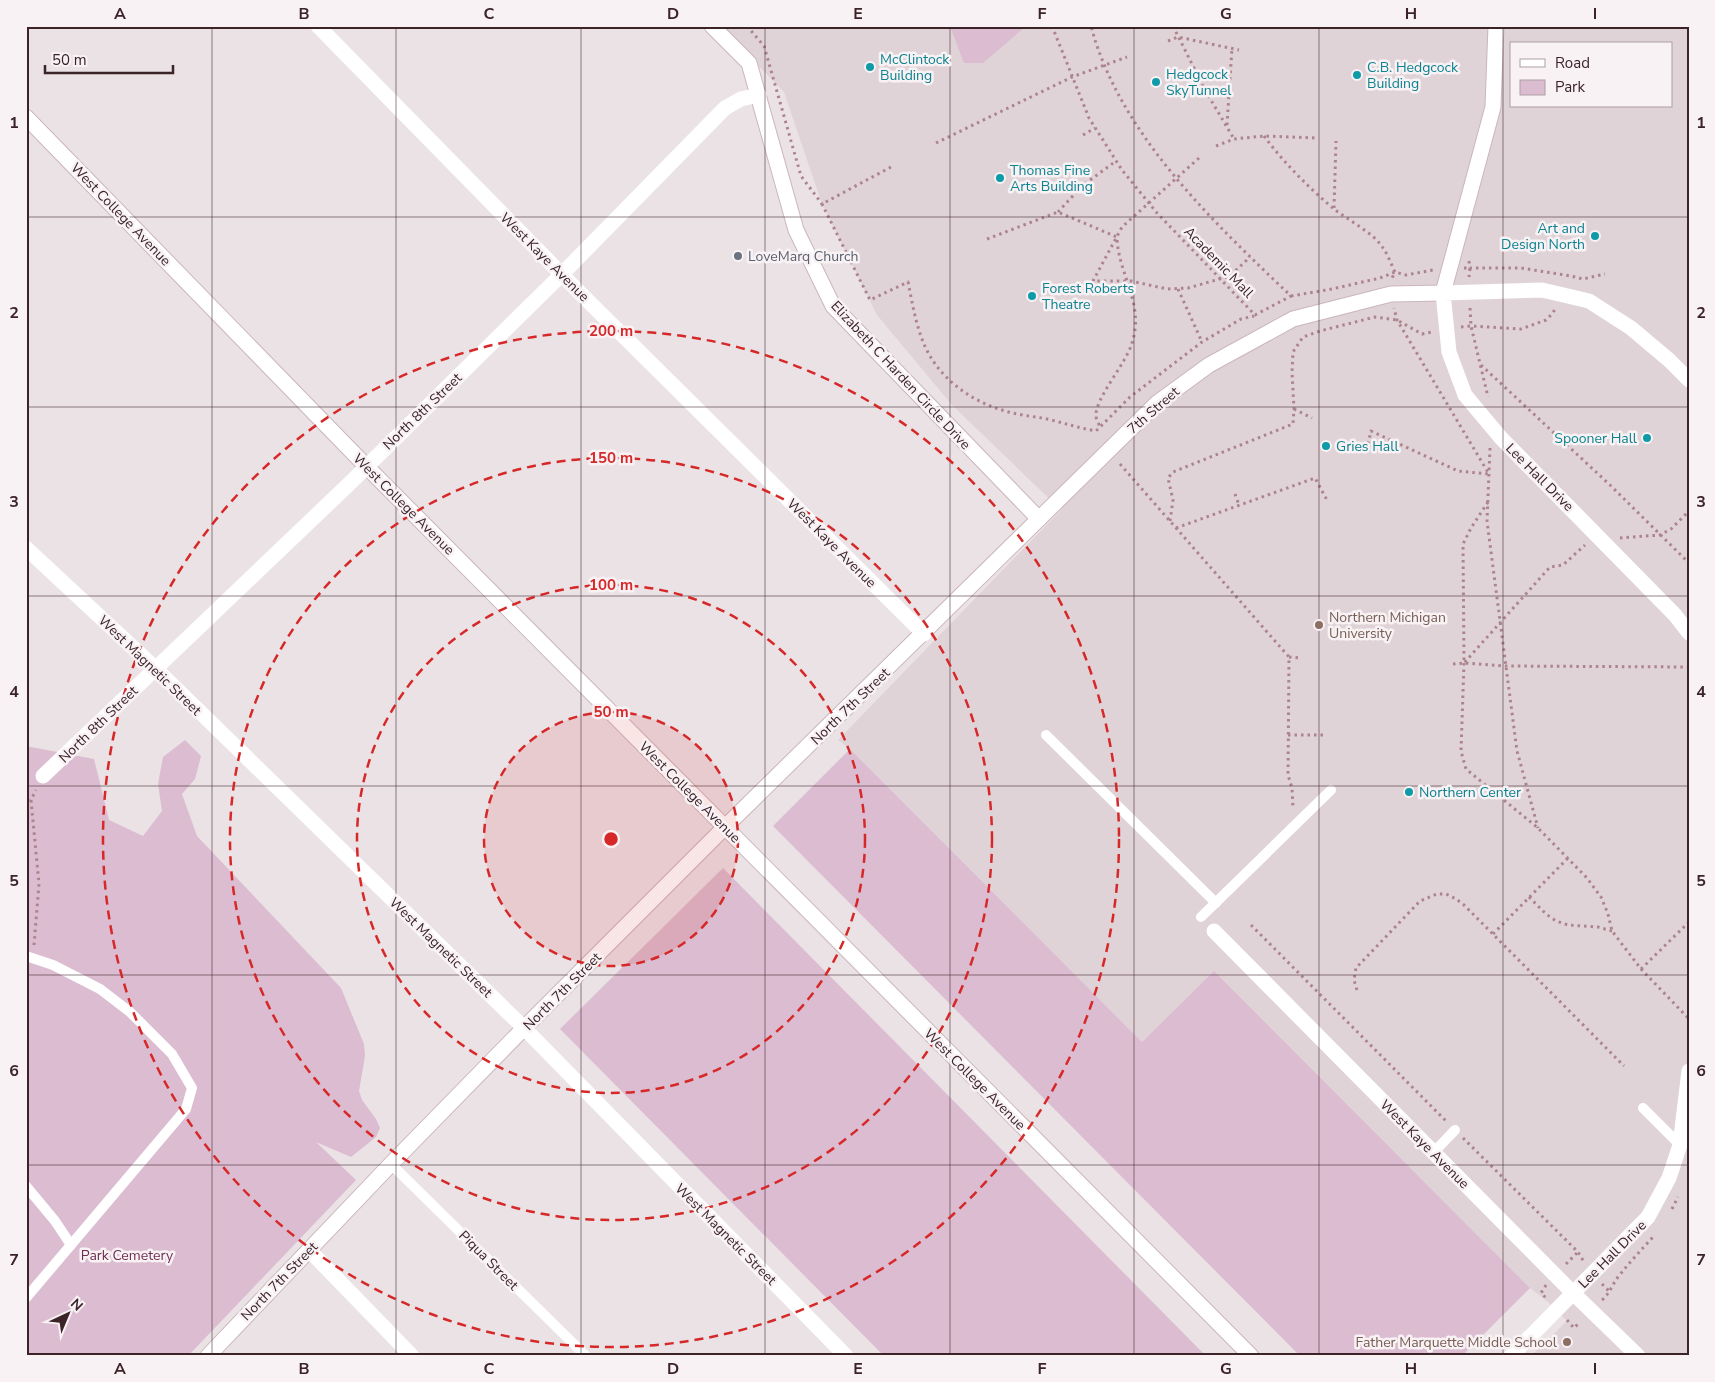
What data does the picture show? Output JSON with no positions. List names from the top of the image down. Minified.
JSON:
{"streets":{"street":["West College Avenue","West Kaye Avenue","Elizabeth C Harden Circle Drive","7th Street","North 8th Street","Lee Hall Drive","West Magnetic Street","North 7th Street"],"lane":["Piqua Street"],"path":["Academic Mall"]},"crossings":[["West College Avenue","North 8th Street"],["West College Avenue","North 7th Street"],["West Kaye Avenue","7th Street"],["West Kaye Avenue","North 8th Street"],["West Kaye Avenue","Lee Hall Drive"],["West Kaye Avenue","North 7th Street"],["Elizabeth C Harden Circle Drive","7th Street"],["Elizabeth C Harden Circle Drive","North 8th Street"],["7th Street","Lee Hall Drive"],["7th Street","North 7th Street"],["North 8th Street","West Magnetic Street"],["West Magnetic Street","North 7th Street"],["North 7th Street","Piqua Street"]],"parks":["Park Cemetery"],"places":["McClintock Building","C.B. Hedgcock Building","Hedgcock SkyTunnel","Thomas Fine Arts Building","Art and Design North","LoveMarq Church","Forest Roberts Theatre","Spooner Hall","Gries Hall","Northern Michigan University","Northern Center","Father Marquette Middle School"],"legend":["Road","Park"],"scale_bar":"50 m","north":"top right","grid":{"columns":["A","B","C","D","E","F","G","H","I"],"rows":["1","2","3","4","5","6","7"]},"rings":["200 m","150 m","100 m","50 m"]}
